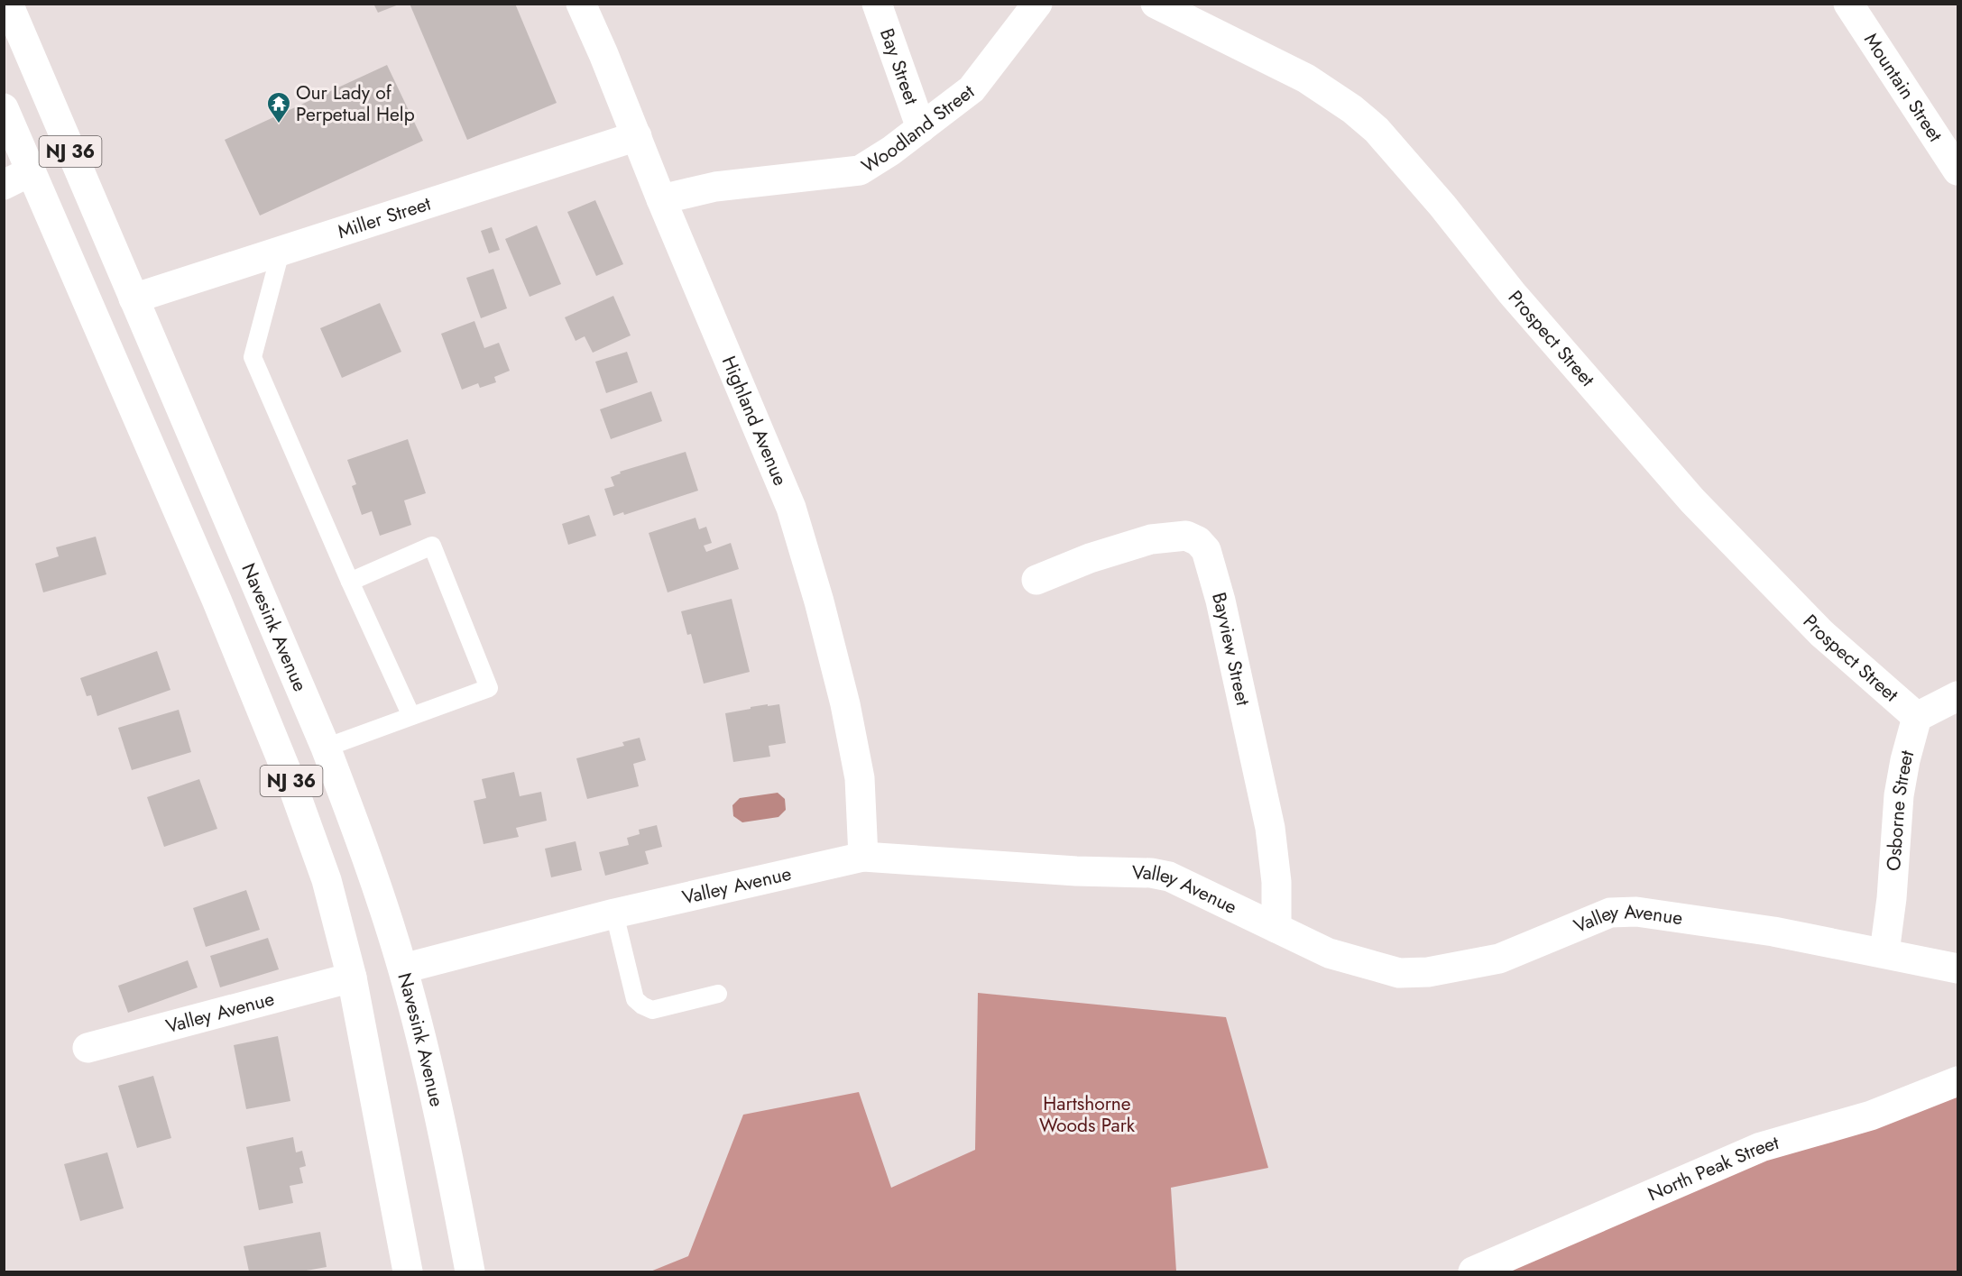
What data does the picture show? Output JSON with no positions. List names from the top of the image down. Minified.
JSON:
{"streets":{"main road":["Bay Street","Mountain Street","Woodland Street","NJ 36","Miller Street","Prospect Street","Highland Avenue","Navesink Avenue","Bayview Street","Osborne Street","Valley Avenue","North Peak Street"]},"crossings":[["Bay Street","Woodland Street"],["Woodland Street","Highland Avenue"],["NJ 36","Miller Street"],["NJ 36","Valley Avenue"],["Miller Street","Highland Avenue"],["Miller Street","Navesink Avenue"],["Prospect Street","Osborne Street"],["Highland Avenue","Valley Avenue"],["Navesink Avenue","Valley Avenue"],["Bayview Street","Valley Avenue"],["Osborne Street","Valley Avenue"]],"parks":["Hartshorne Woods Park"],"places":{"temple":["Our Lady of Perpetual Help"]}}
